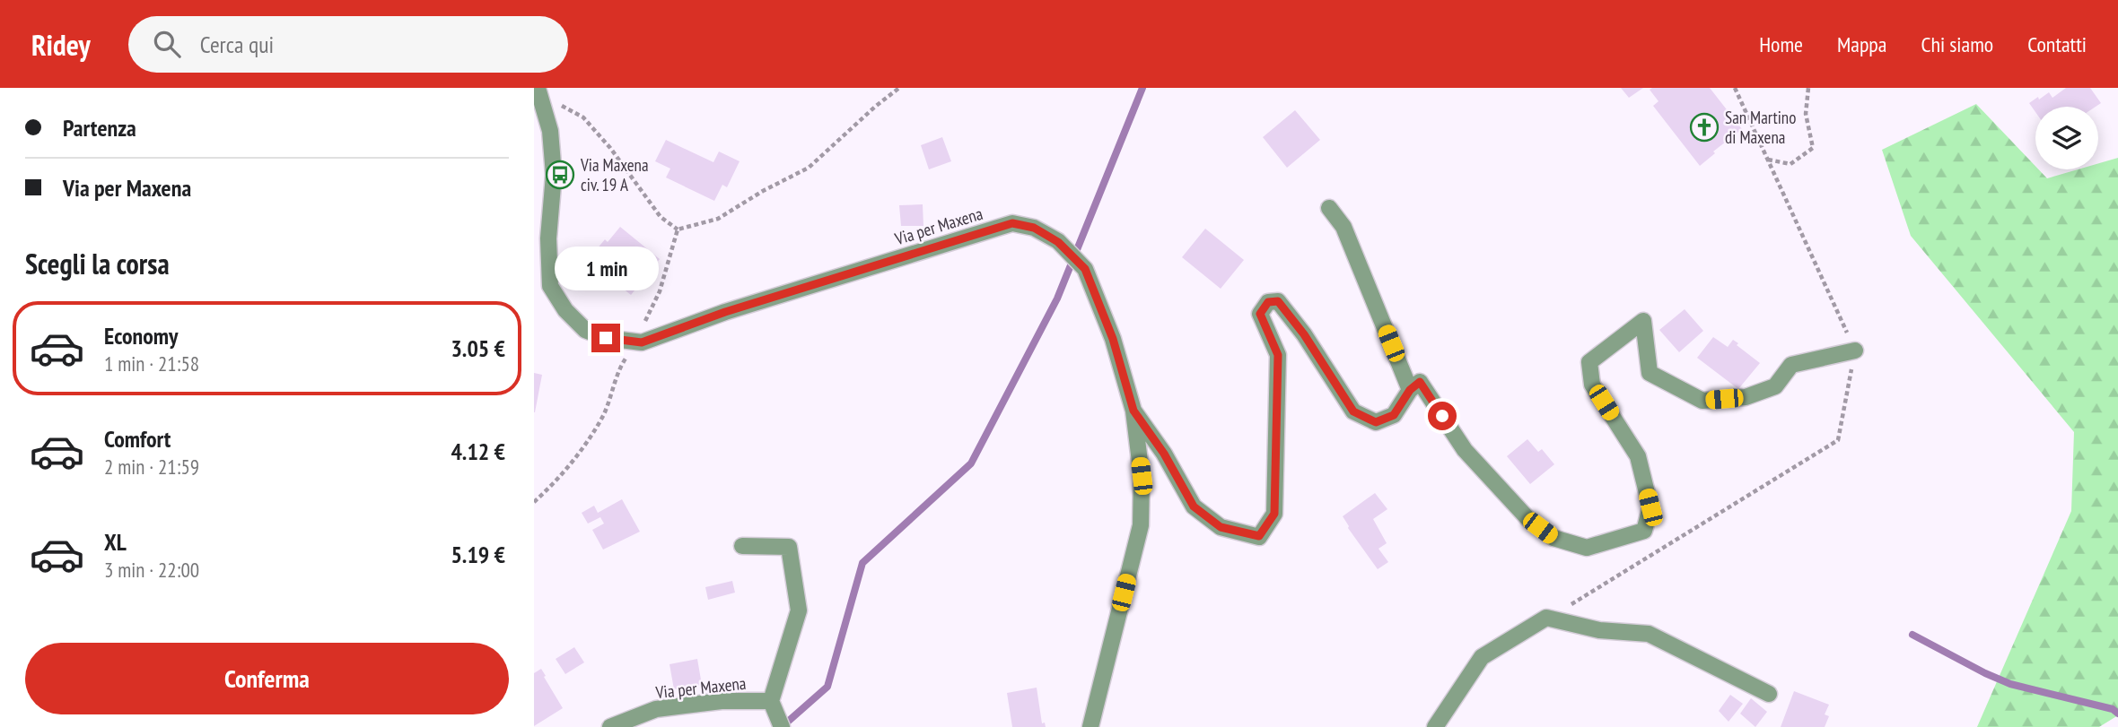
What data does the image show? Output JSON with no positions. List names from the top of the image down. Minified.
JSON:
{"streets":{"street":["Via per Maxena"]},"places":{"church":["San Martino di Maxena"],"bus stop":["Via Maxena civ. 19 A"]},"page":{"header":"Ridey","search":"Cerca qui","nav":["Home","Mappa","Chi siamo","Contatti"],"banner":["Partenza","Via per Maxena"],"heading":"Scegli la corsa","bubble":"1 min","list":[{"name":"Economy","note":"1 min · 21:58","value":"3.05 €"},{"name":"Comfort","note":"2 min · 21:59","value":"4.12 €"},{"name":"XL","note":"3 min · 22:00","value":"5.19 €"}],"buttons":"Conferma"}}
